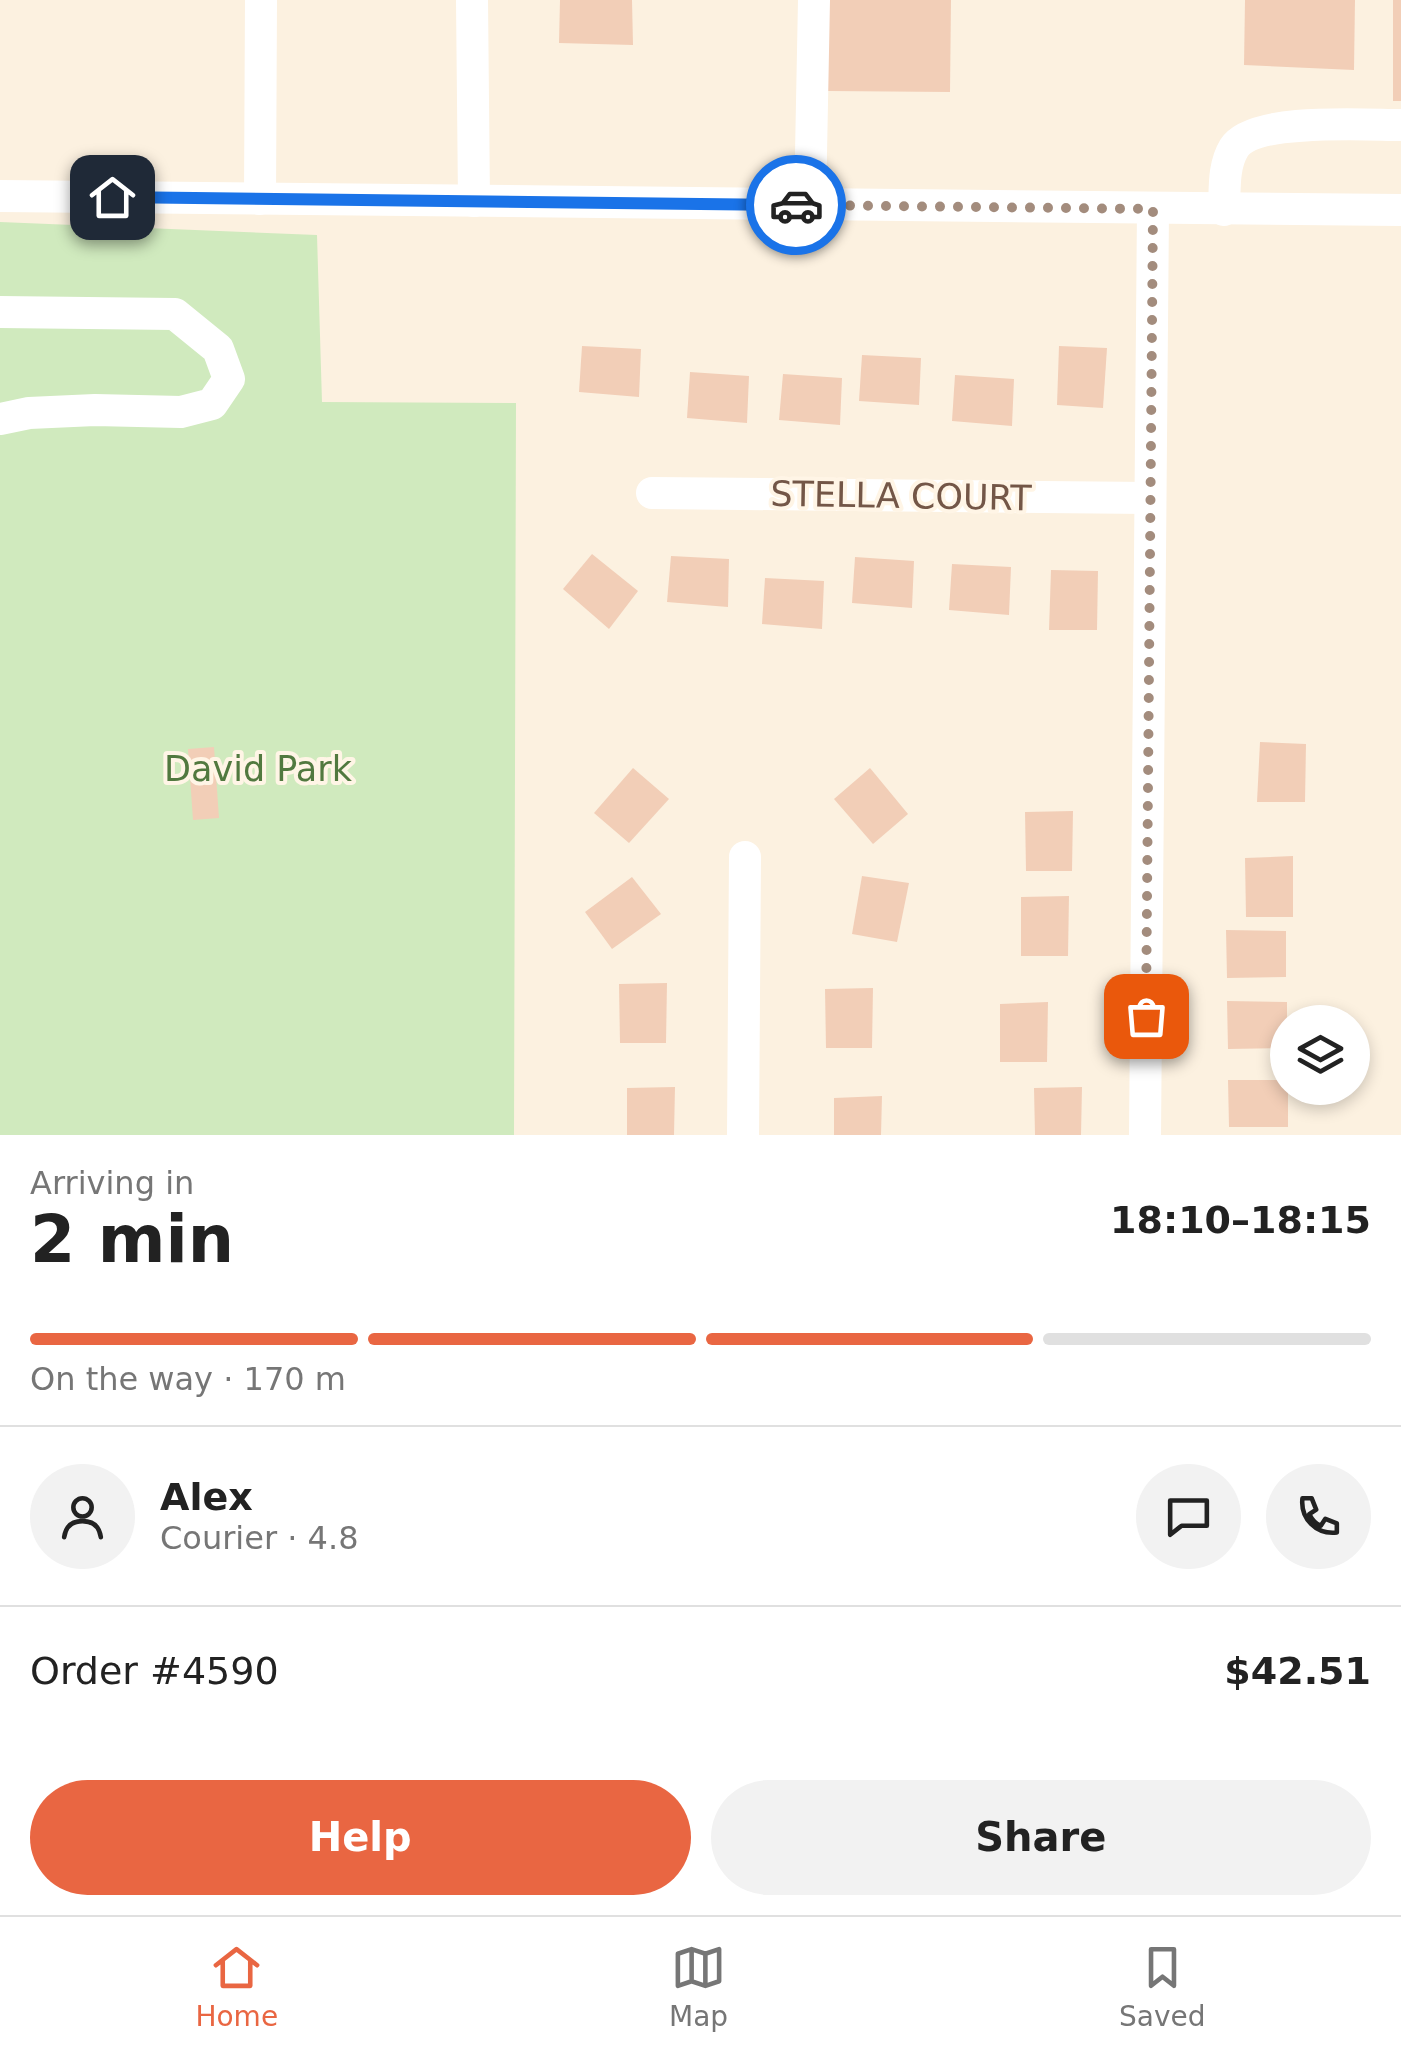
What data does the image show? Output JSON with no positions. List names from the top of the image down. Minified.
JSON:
{"streets":{"street":["STELLA COURT"]},"parks":["David Park"],"page":{"heading":["2 min","Arriving in","18:10–18:15"],"panel":["Alex","Courier · 4.8","Order #4590","$42.51"],"bar":"On the way · 170 m","buttons":["Help","Share"],"tabs":["Home","Map","Saved"]}}
